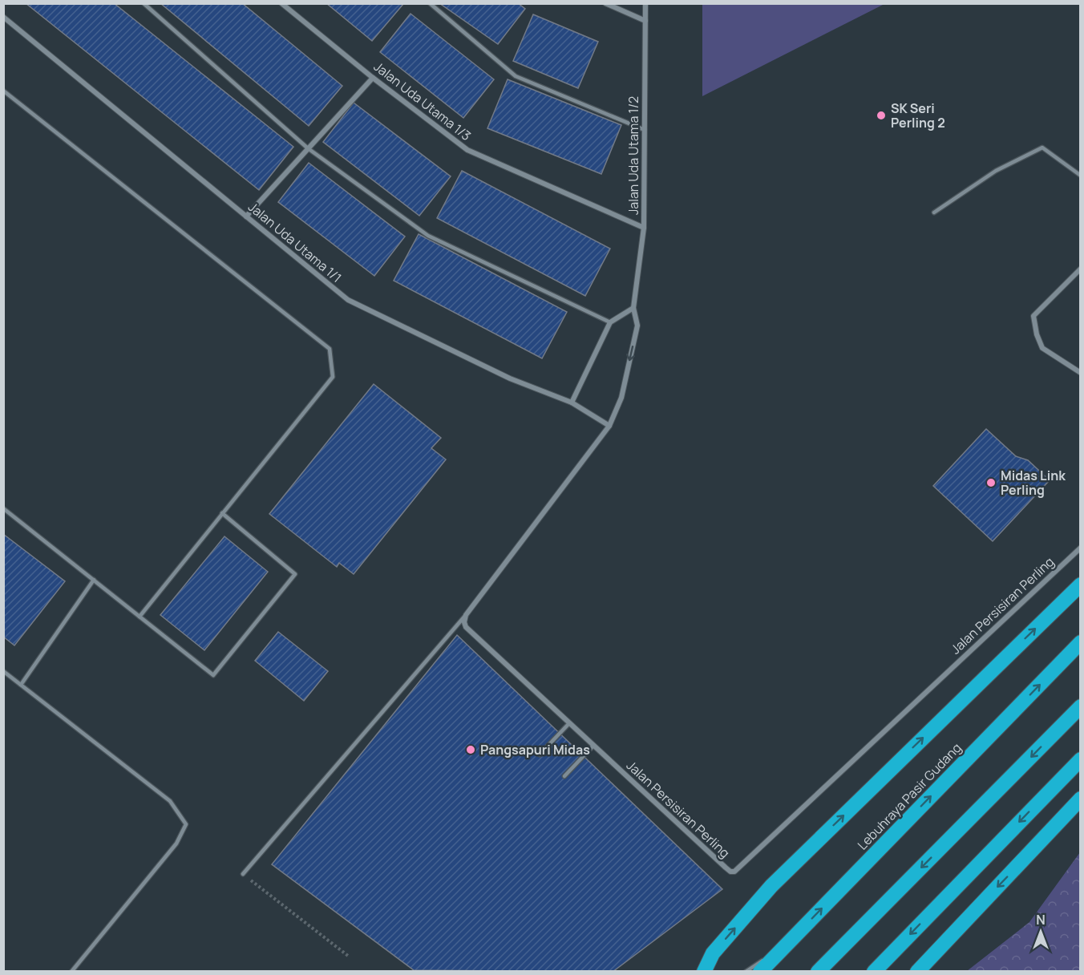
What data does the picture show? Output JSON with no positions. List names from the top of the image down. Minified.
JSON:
{"streets":{"highway":["Lebuhraya Pasir Gudang"],"street":["Jalan Uda Utama 1/3","Jalan Uda Utama 1/2","Jalan Uda Utama 1/1","Jalan Persisiran Perling"]},"crossings":[["Jalan Uda Utama 1/3","Jalan Uda Utama 1/2"],["Jalan Uda Utama 1/2","Jalan Uda Utama 1/1"]],"places":["SK Seri Perling 2","Midas Link Perling","Pangsapuri Midas"],"north":"top"}
